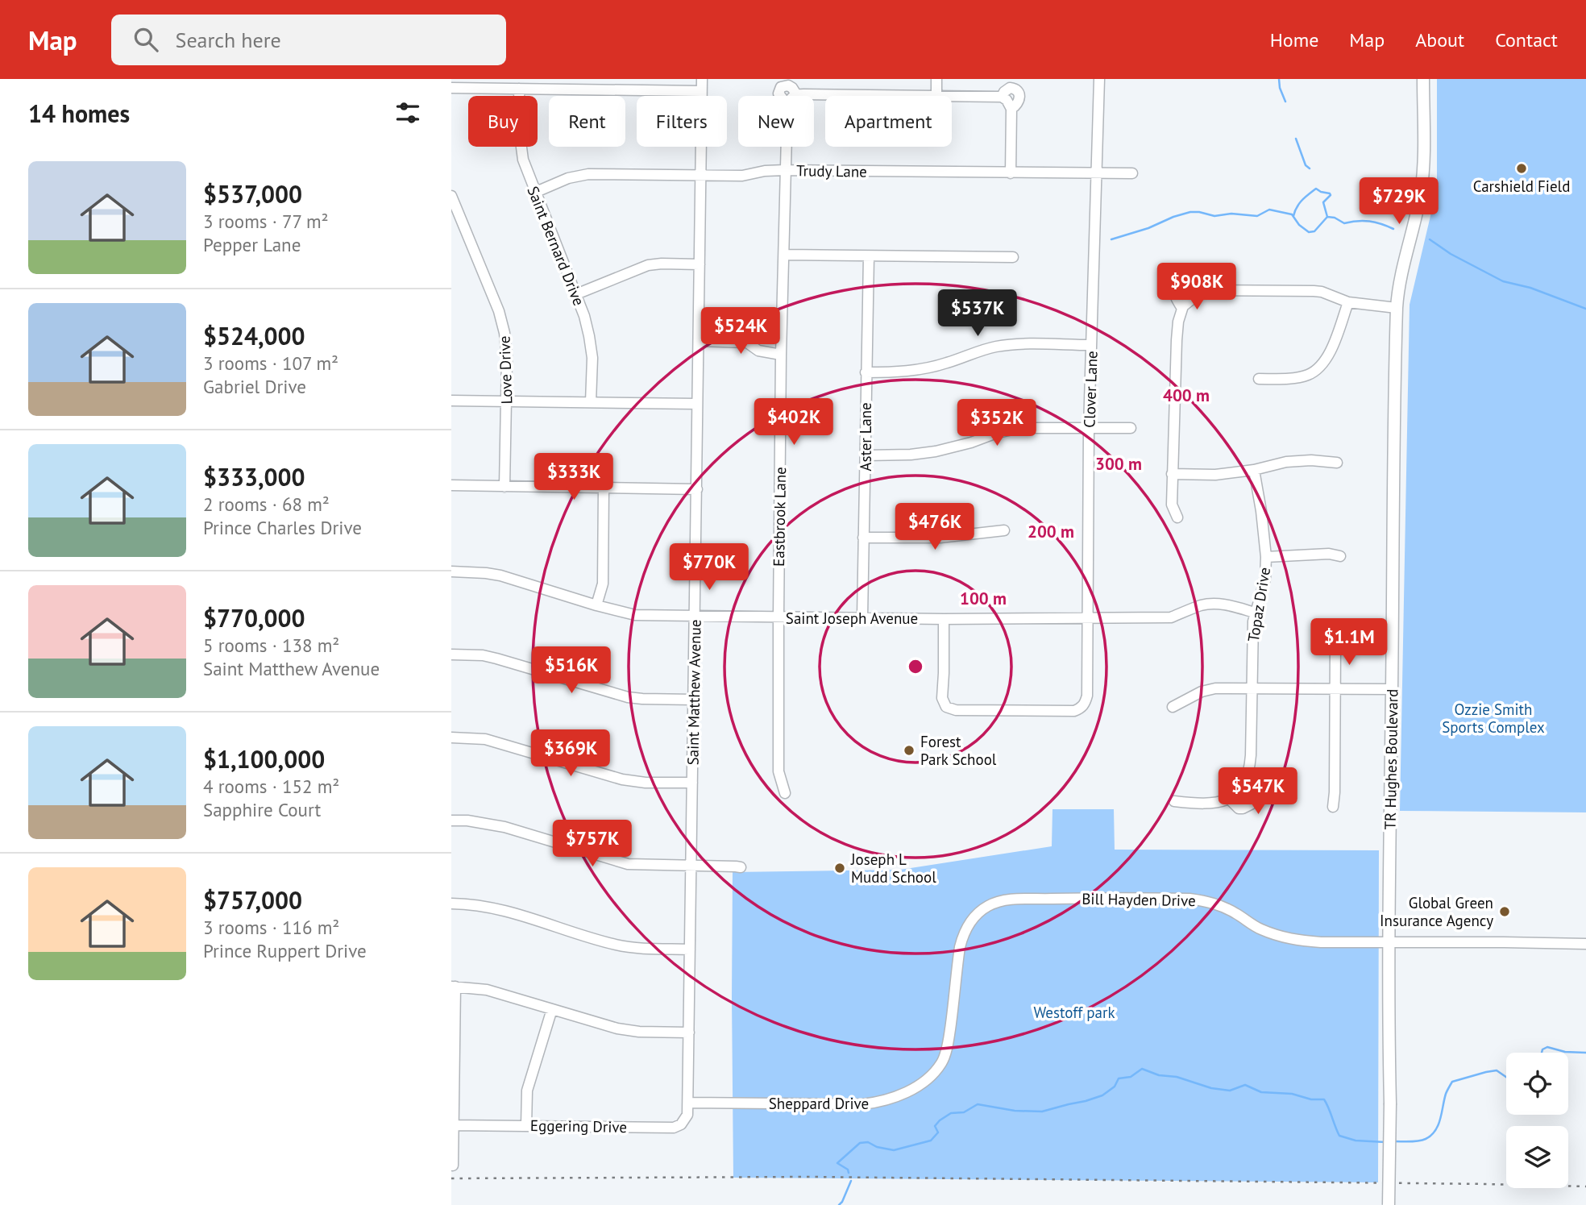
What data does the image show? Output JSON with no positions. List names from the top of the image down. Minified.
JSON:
{"streets":{"main road":["TR Hughes Boulevard"],"street":["Trudy Lane","Saint Bernard Drive","Love Drive","Clover Lane","Aster Lane","Eastbrook Lane","Topaz Drive","Saint Joseph Avenue","Saint Matthew Avenue","Bill Hayden Drive","Sheppard Drive","Eggering Drive"]},"crossings":[["Trudy Lane","Saint Bernard Drive"],["Trudy Lane","Clover Lane"],["Trudy Lane","Eastbrook Lane"],["Trudy Lane","Saint Matthew Avenue"],["Clover Lane","Saint Joseph Avenue"],["Aster Lane","Saint Joseph Avenue"],["Eastbrook Lane","Saint Joseph Avenue"],["Topaz Drive","Saint Joseph Avenue"],["Saint Joseph Avenue","Saint Matthew Avenue"],["Saint Matthew Avenue","Sheppard Drive"],["Saint Matthew Avenue","Eggering Drive"],["TR Hughes Boulevard","Bill Hayden Drive"],["Bill Hayden Drive","Sheppard Drive"],["Sheppard Drive","Eggering Drive"]],"parks":["Ozzie Smith Sports Complex","Westoff park"],"places":["Carshield Field","Forest Park School","Joseph L Mudd School","Global Green Insurance Agency"],"page":{"header":"Map","search":"Search here","nav":["Home","Map","About","Contact"],"heading":"14 homes","chip":["Buy","Rent","Filters","New","Apartment"],"list":[{"name":"$537,000","note":"3 rooms · 77 m² · Pepper Lane"},{"name":"$524,000","note":"3 rooms · 107 m² · Gabriel Drive"},{"name":"$333,000","note":"2 rooms · 68 m² · Prince Charles Drive"},{"name":"$770,000","note":"5 rooms · 138 m² · Saint Matthew Avenue"},{"name":"$1,100,000","note":"4 rooms · 152 m² · Sapphire Court"},{"name":"$757,000","note":"3 rooms · 116 m² · Prince Ruppert Drive"}],"price":["$729K","$908K","$537K","$524K","$402K","$352K","$333K","$476K","$770K","$1.1M","$516K","$369K","$547K","$757K"]},"rings":["400 m","300 m","200 m","100 m"]}
